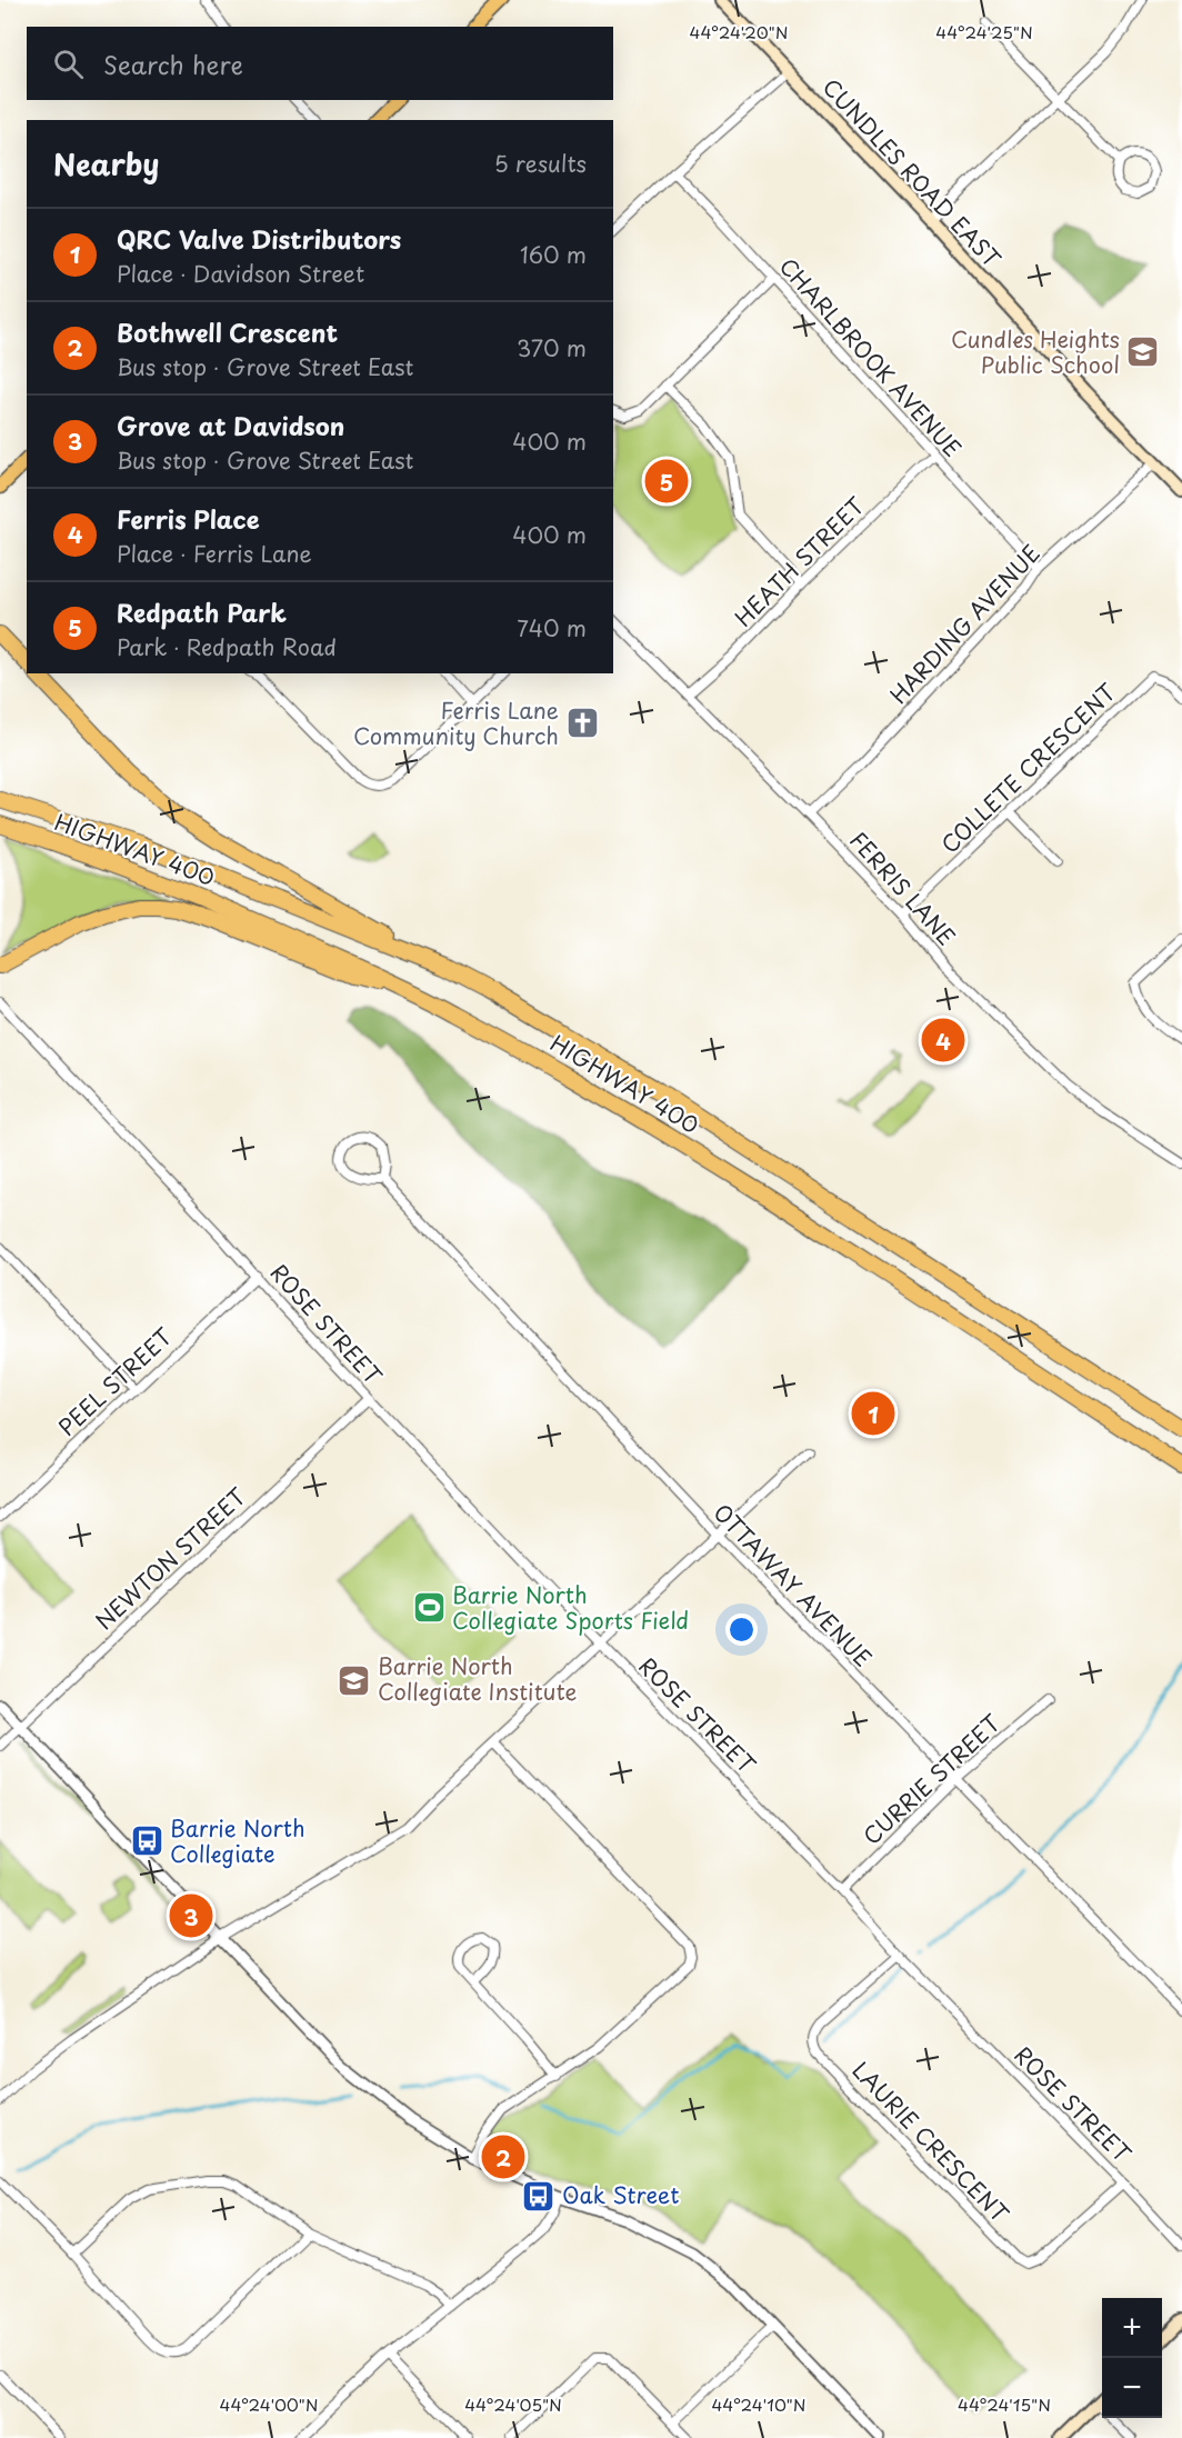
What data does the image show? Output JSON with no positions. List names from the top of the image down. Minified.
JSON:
{"streets":{"highway":["HIGHWAY 400"],"main road":["CUNDLES ROAD EAST"],"street":["CHARLBROOK AVENUE","HEATH STREET","HARDING AVENUE","COLLETE CRESCENT","FERRIS LANE","ROSE STREET","PEEL STREET","NEWTON STREET","OTTAWAY AVENUE","CURRIE STREET","LAURIE CRESCENT"]},"crossings":[["CUNDLES ROAD EAST","HARDING AVENUE"],["CHARLBROOK AVENUE","HEATH STREET"],["CHARLBROOK AVENUE","HARDING AVENUE"],["HEATH STREET","FERRIS LANE"],["HARDING AVENUE","FERRIS LANE"],["COLLETE CRESCENT","FERRIS LANE"],["ROSE STREET","PEEL STREET"],["ROSE STREET","NEWTON STREET"],["ROSE STREET","CURRIE STREET"],["ROSE STREET","LAURIE CRESCENT"],["OTTAWAY AVENUE","CURRIE STREET"]],"places":{"school or university":["Cundles Heights Public School","Barrie North Collegiate Institute"],"church":["Ferris Lane Community Church"],"sports":["Barrie North Collegiate Sports Field"],"bus stop":["Barrie North Collegiate","Oak Street"]},"page":{"search":"Search here","heading":["Nearby","5 results"],"list":[{"mark":"1","name":"QRC Valve Distributors","note":"Place · Davidson Street","value":"160 m"},{"mark":"2","name":"Bothwell Crescent","note":"Bus stop · Grove Street East","value":"370 m"},{"mark":"3","name":"Grove at Davidson","note":"Bus stop · Grove Street East","value":"400 m"},{"mark":"4","name":"Ferris Place","note":"Place · Ferris Lane","value":"400 m"},{"mark":"5","name":"Redpath Park","note":"Park · Redpath Road","value":"740 m"}],"pins":["5","4","1","3","2"],"map_buttons":["+","−"]},"coordinates":["44°24'20\"N","44°24'25\"N","44°24'00\"N","44°24'05\"N","44°24'10\"N","44°24'15\"N"]}
